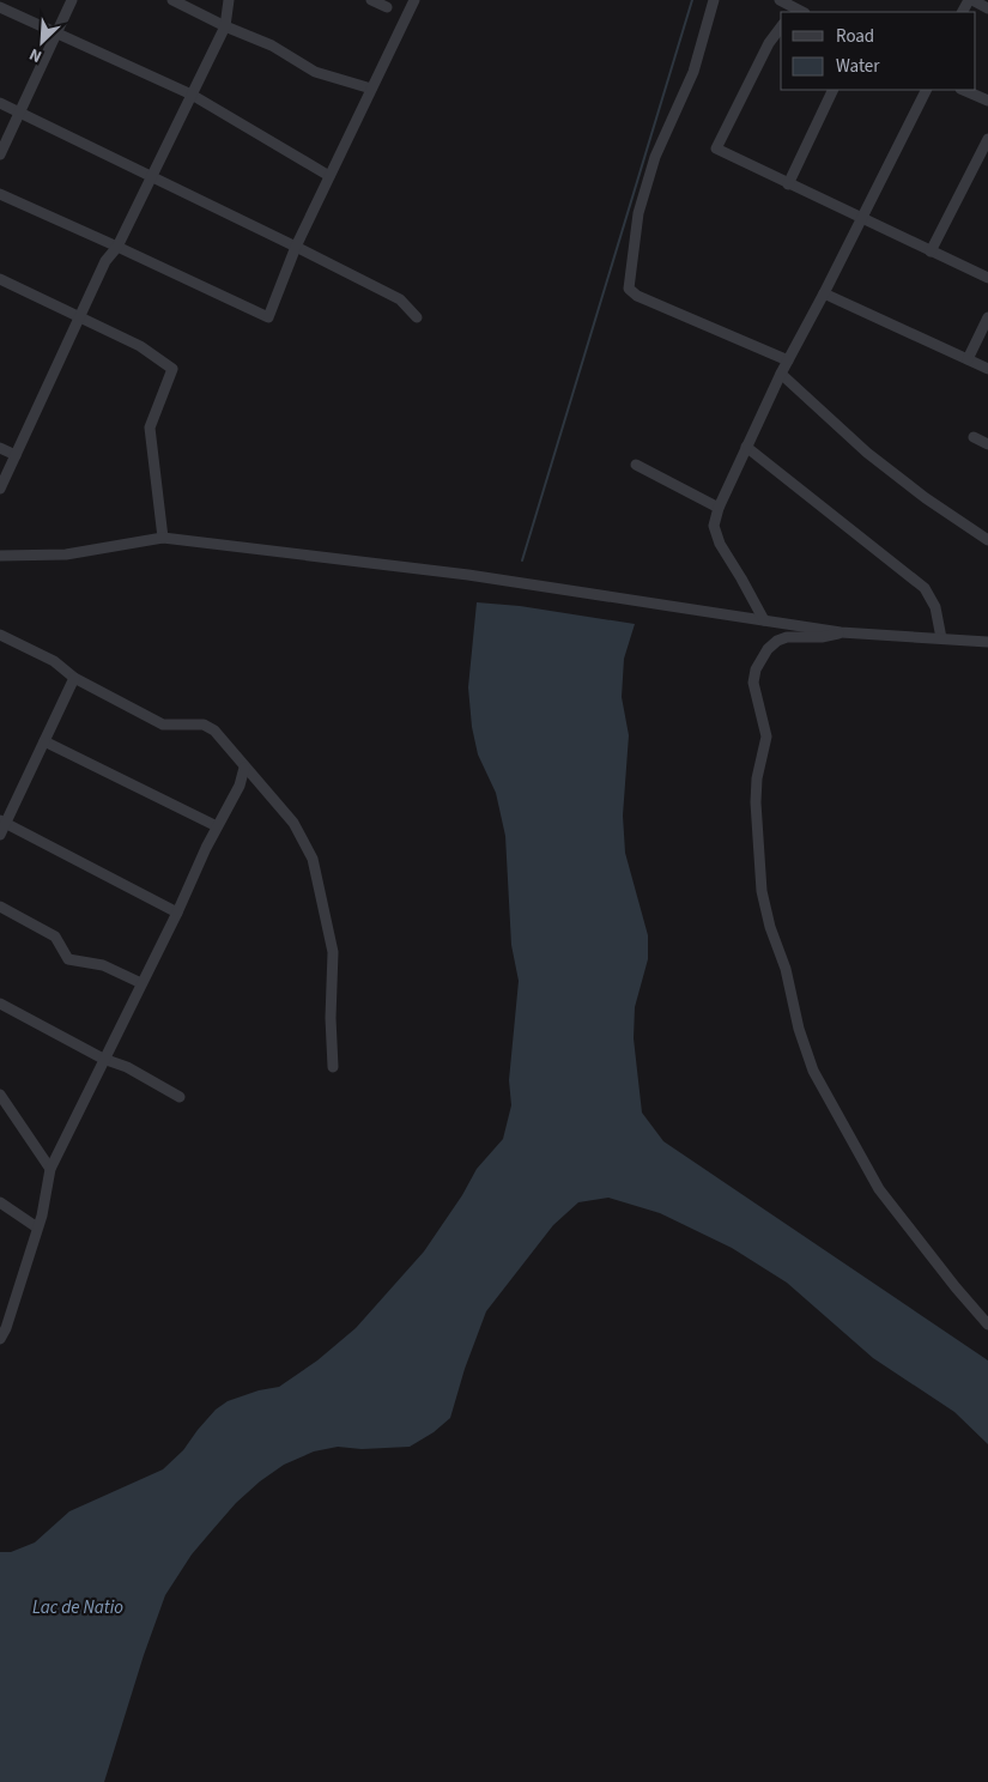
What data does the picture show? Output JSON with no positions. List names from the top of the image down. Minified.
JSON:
{"water":["Lac de Natio"],"legend":["Road","Water"],"north":"bottom left"}
